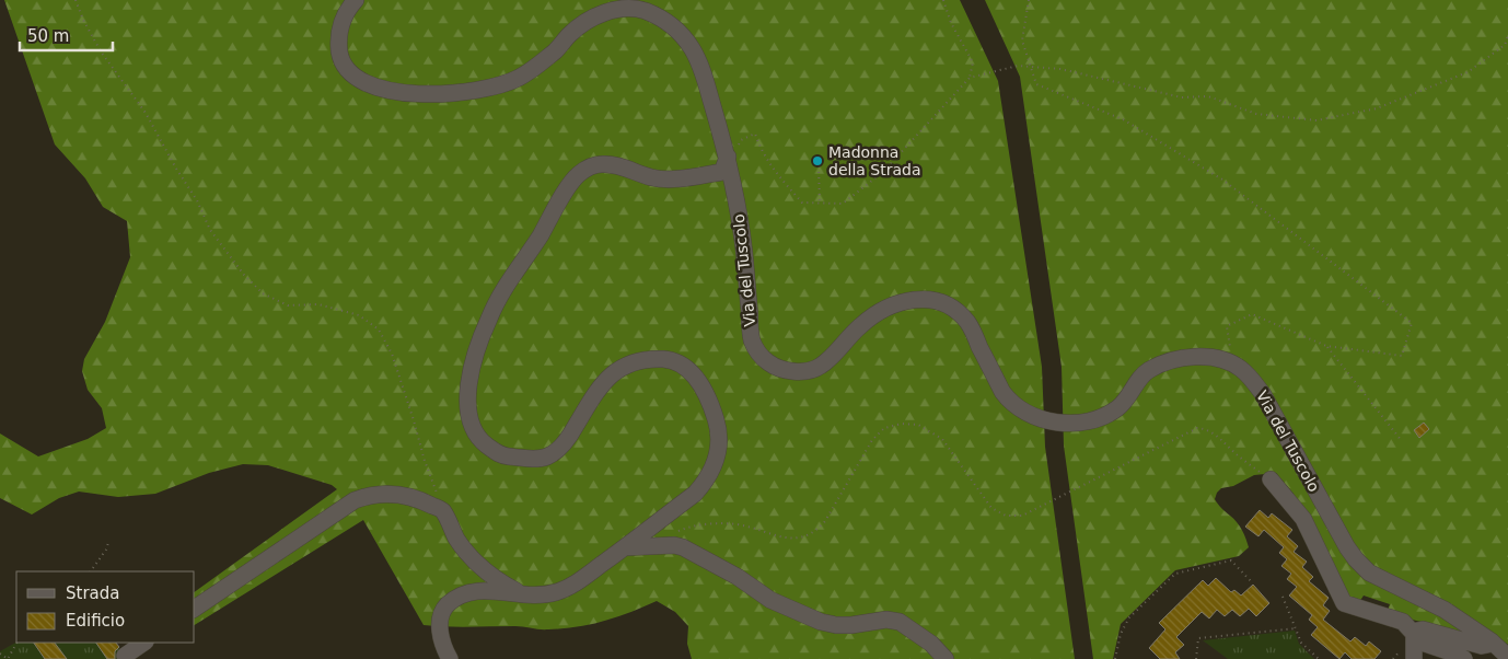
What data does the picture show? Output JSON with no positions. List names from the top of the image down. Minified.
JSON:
{"streets":{"street":["Via del Tuscolo"]},"places":["Madonna della Strada"],"legend":["Strada","Edificio"],"scale_bar":"50 m"}
